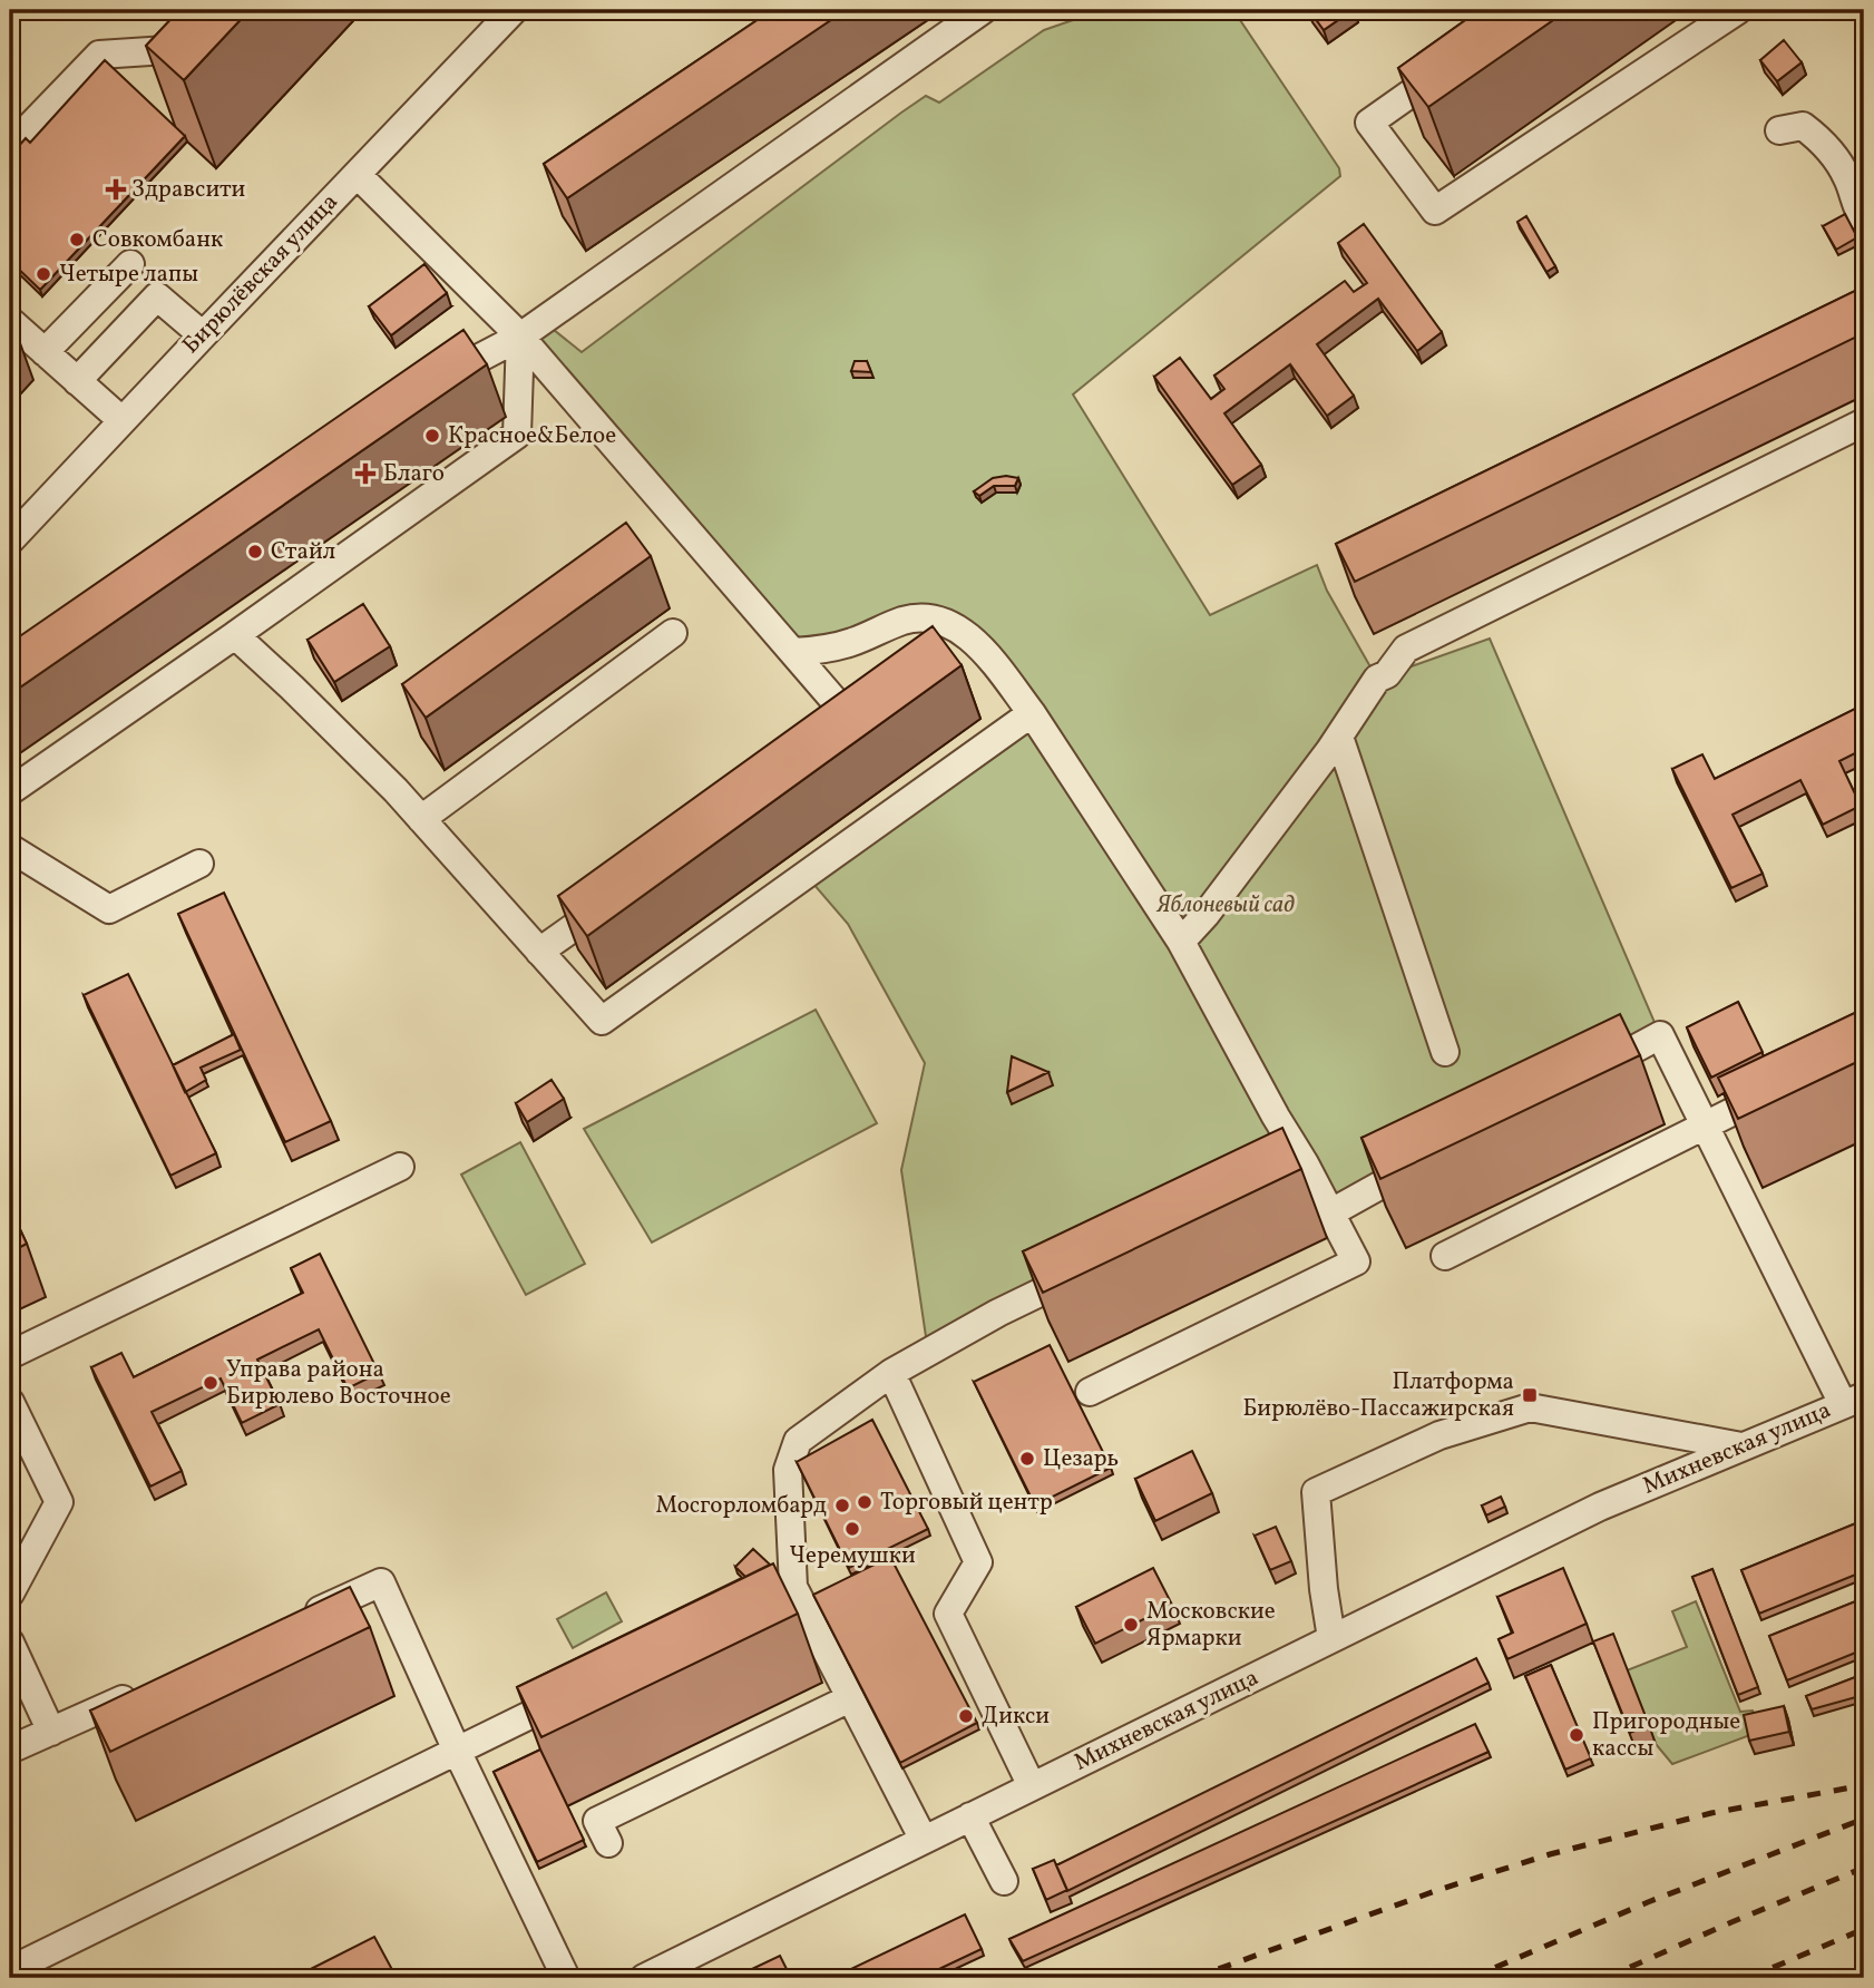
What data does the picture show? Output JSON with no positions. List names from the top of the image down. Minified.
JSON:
{"streets":{"street":["Бирюлёвская улица","Михневская улица"]},"parks":["Яблоневый сад"],"places":{"health":["Здравсити","Благо"],"other":["Совкомбанк","Четыре лапы","Красное&Белое","Стайл","Управа района Бирюлево Восточное","Цезарь","Торговый центр","Мосгорломбард","Черемушки","Московские Ярмарки","Дикси","Пригородные кассы"],"transit":["Платформа Бирюлёво-Пассажирская"]}}
